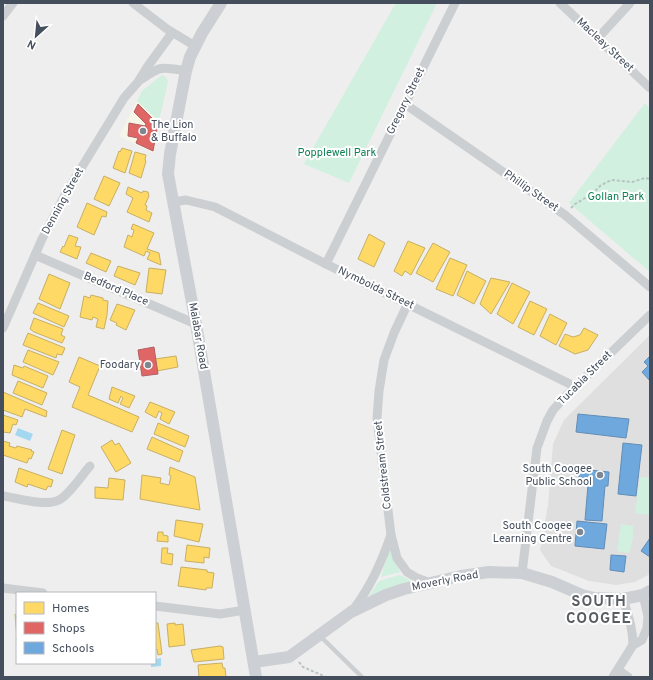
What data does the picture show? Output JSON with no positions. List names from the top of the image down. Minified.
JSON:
{"streets":{"main road":["Malabar Road","Moverly Road"],"street":["Macleay Street","Gregory Street","Phillip Street","Denning Street","Nymboida Street","Bedford Place","Tucabia Street","Coldstream Street"]},"crossings":[["Gregory Street","Phillip Street"],["Gregory Street","Nymboida Street"],["Denning Street","Bedford Place"],["Denning Street","Malabar Road"],["Nymboida Street","Malabar Road"],["Nymboida Street","Tucabia Street"],["Nymboida Street","Coldstream Street"],["Bedford Place","Malabar Road"],["Malabar Road","Moverly Road"],["Tucabia Street","Moverly Road"],["Coldstream Street","Moverly Road"]],"districts":["SOUTH COOGEE"],"parks":["Popplewell Park","Gollan Park"],"places":["The Lion & Buffalo","Foodary","South Coogee Public School","South Coogee Learning Centre"],"legend":["Homes","Shops","Schools"],"north":"bottom left"}
